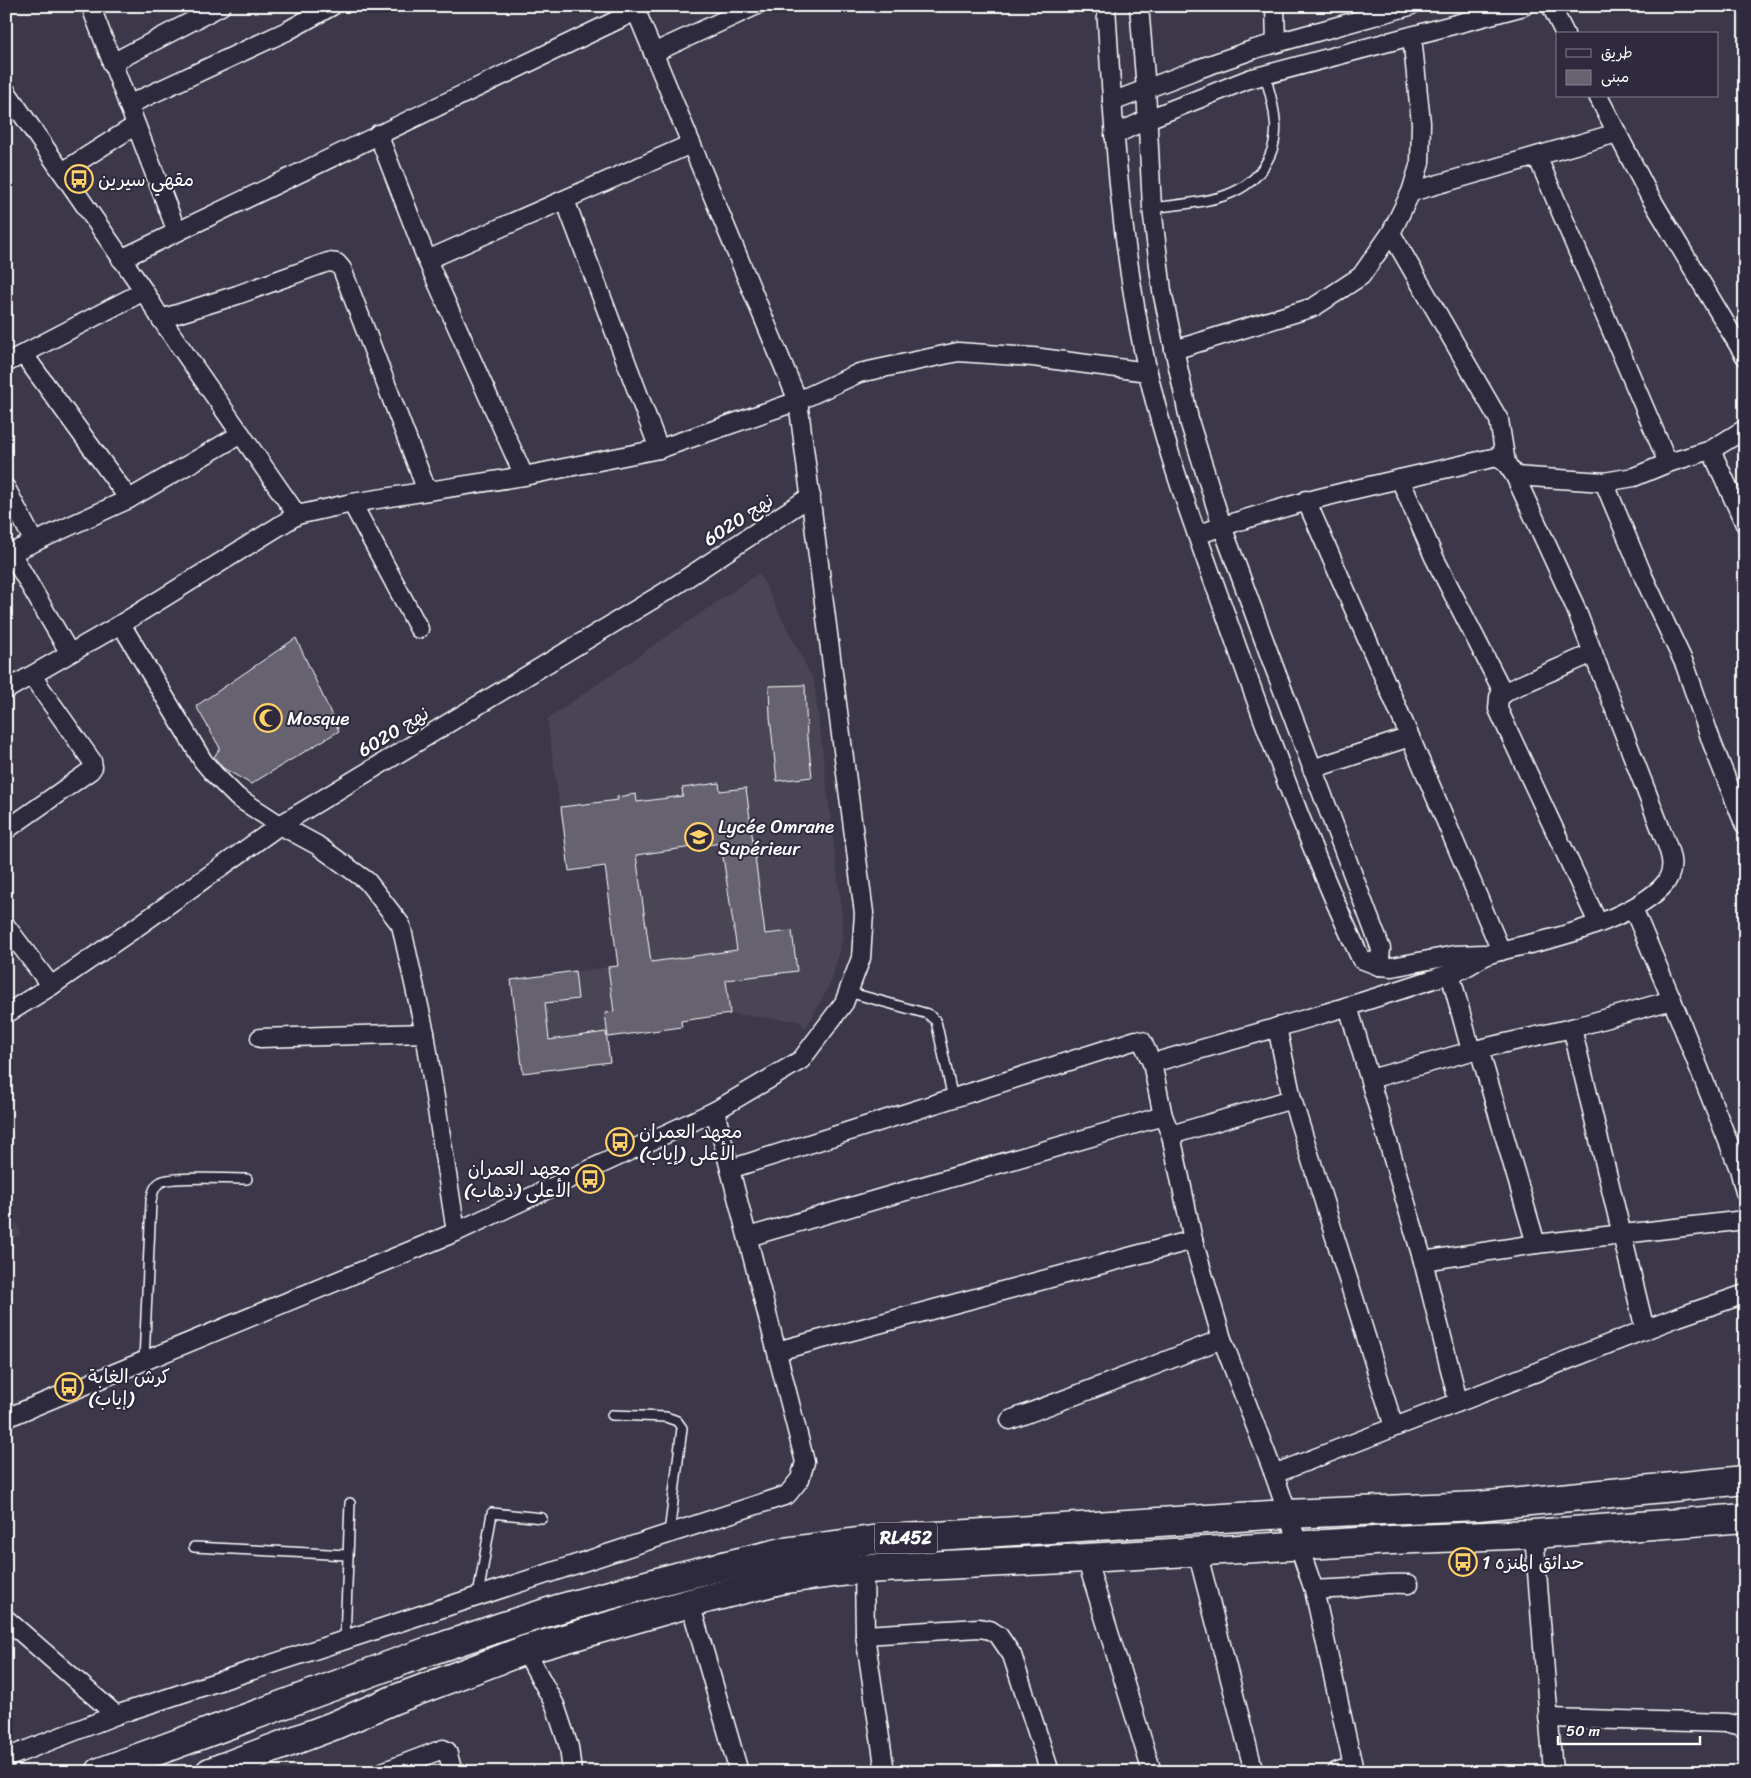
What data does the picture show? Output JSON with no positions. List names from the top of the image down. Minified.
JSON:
{"streets":{"highway":["RL452"],"street":["نهج 6020"]},"places":{"bus stop":["مقهي سيرين","معهد العمران الأعلى (إياب)","معهد العمران الأعلى (ذهاب)","كرش الغابة (إياب)","حدائق المنزه 1"],"mosque":["Mosque"],"school or university":["Lycée Omrane Supérieur"]},"legend":["طريق","مبنى"],"scale_bar":"50 m"}
